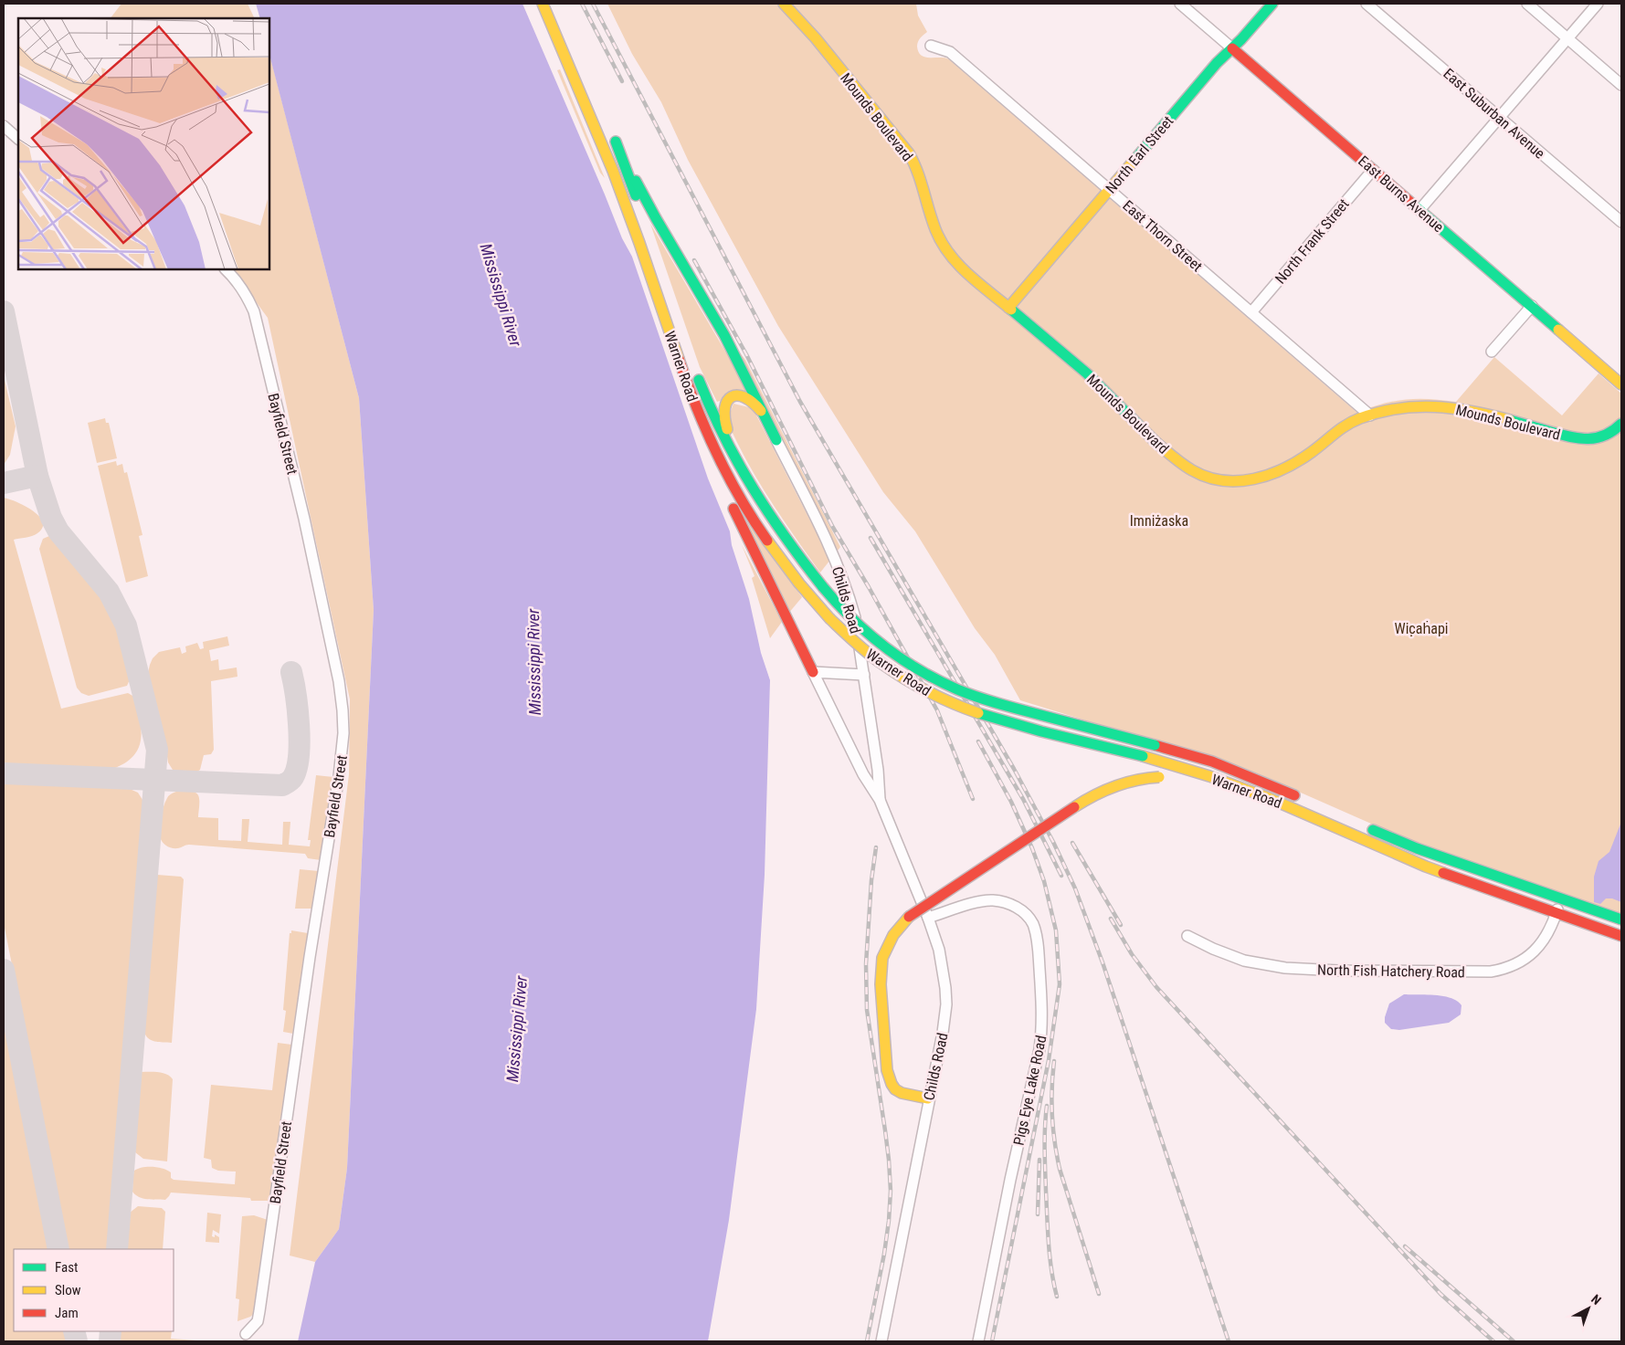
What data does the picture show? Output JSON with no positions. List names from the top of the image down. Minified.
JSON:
{"streets":{"main road":["Mounds Boulevard","North Earl Street","East Burns Avenue","Warner Road"],"street":["East Suburban Avenue","East Thorn Street","North Frank Street","Bayfield Street","Childs Road","North Fish Hatchery Road","Pigs Eye Lake Road"]},"crossings":[["Mounds Boulevard","North Earl Street"],["Mounds Boulevard","East Thorn Street"],["North Earl Street","East Burns Avenue"],["North Earl Street","East Thorn Street"],["East Burns Avenue","North Frank Street"],["East Thorn Street","North Frank Street"],["Warner Road","North Fish Hatchery Road"],["Childs Road","Pigs Eye Lake Road"]],"water":["Mississippi River"],"parks":["Imniżaska","Wic̣aḣapi"],"legend":["Fast","Slow","Jam"],"north":"top right"}
